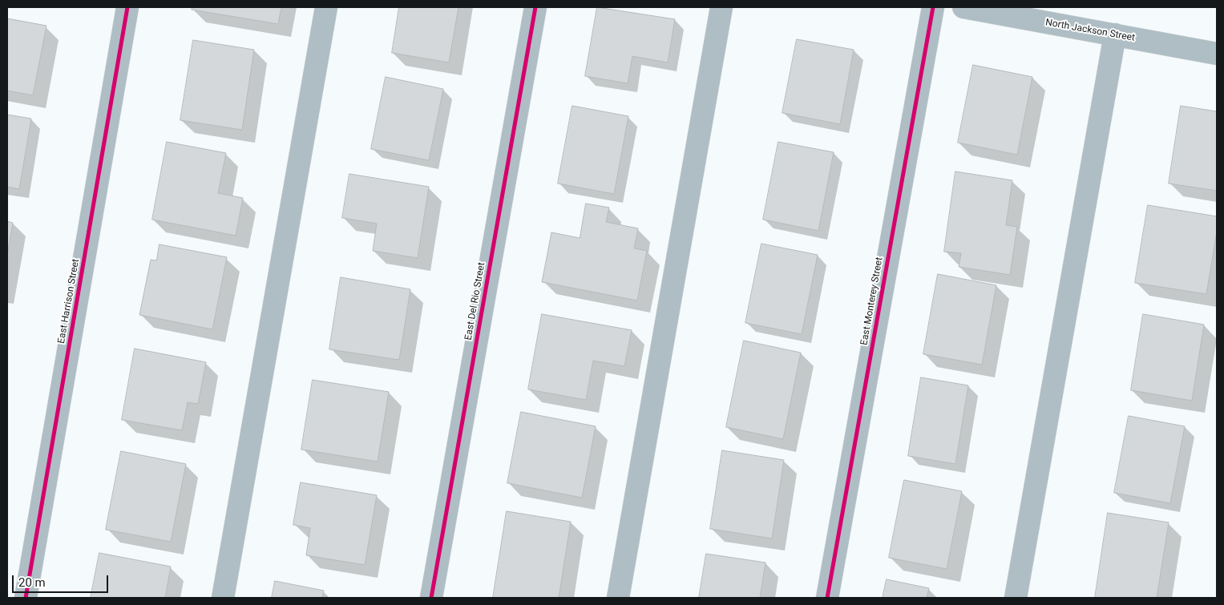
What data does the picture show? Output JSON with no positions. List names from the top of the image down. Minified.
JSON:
{"streets":{"street":["North Jackson Street","East Harrison Street","East Del Rio Street","East Monterey Street"]},"scale_bar":"20 m"}
